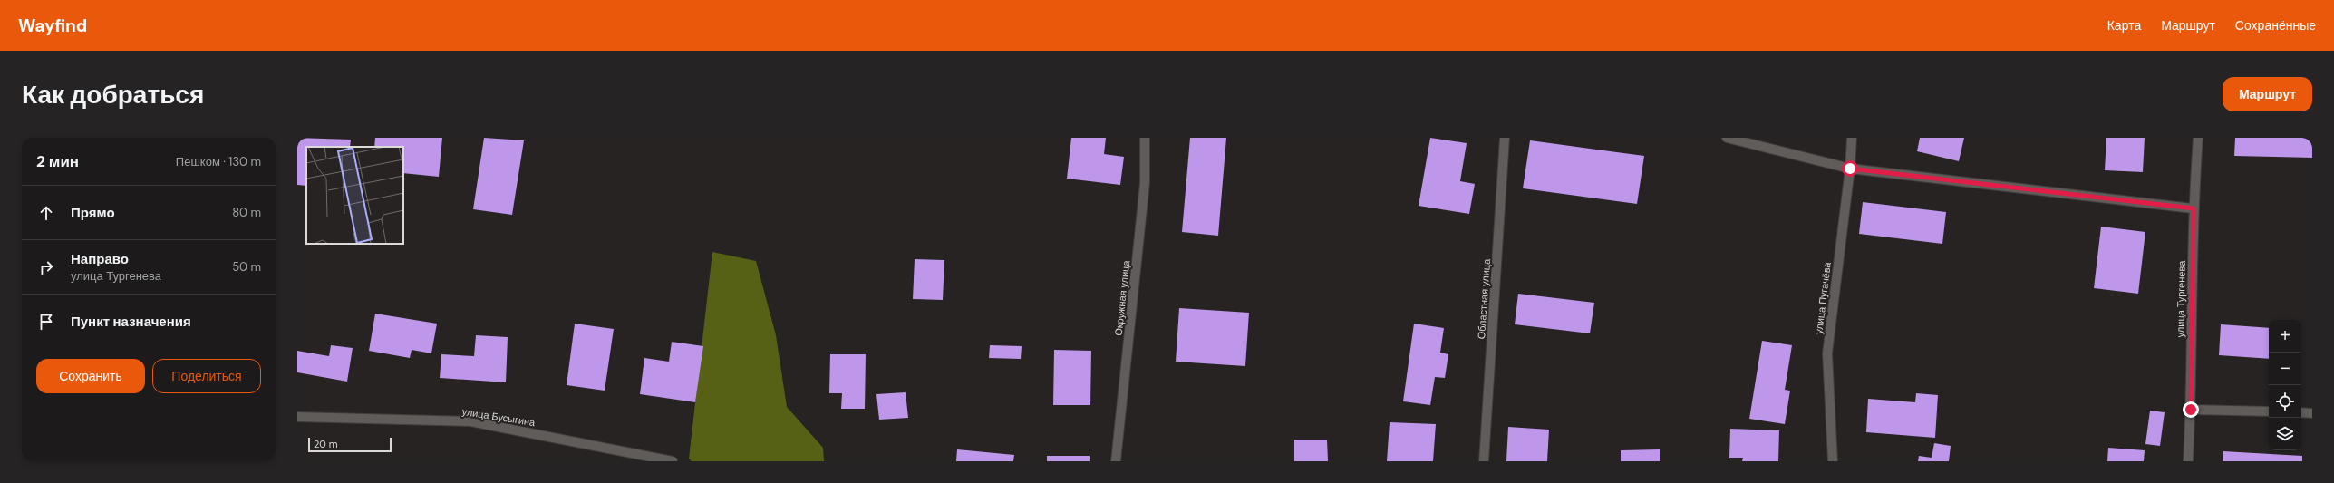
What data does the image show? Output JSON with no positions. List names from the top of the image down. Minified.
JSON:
{"streets":{"street":["Окружная улица","улица Пугачёва","Областная улица","улица Тургенева","улица Бусыгина"]},"scale_bar":"20 m","page":{"header":"Wayfind","nav":["Карта","Маршрут","Сохранённые"],"buttons":["Маршрут",["Сохранить","Поделиться"]],"title":"Как добраться","heading":["2 мин","Пешком · 130 m"],"list":[["Прямо","80 m"],["Направо","улица Тургенева","50 m"],"Пункт назначения"],"map_buttons":["+","−"],"scale":"20 m"}}
